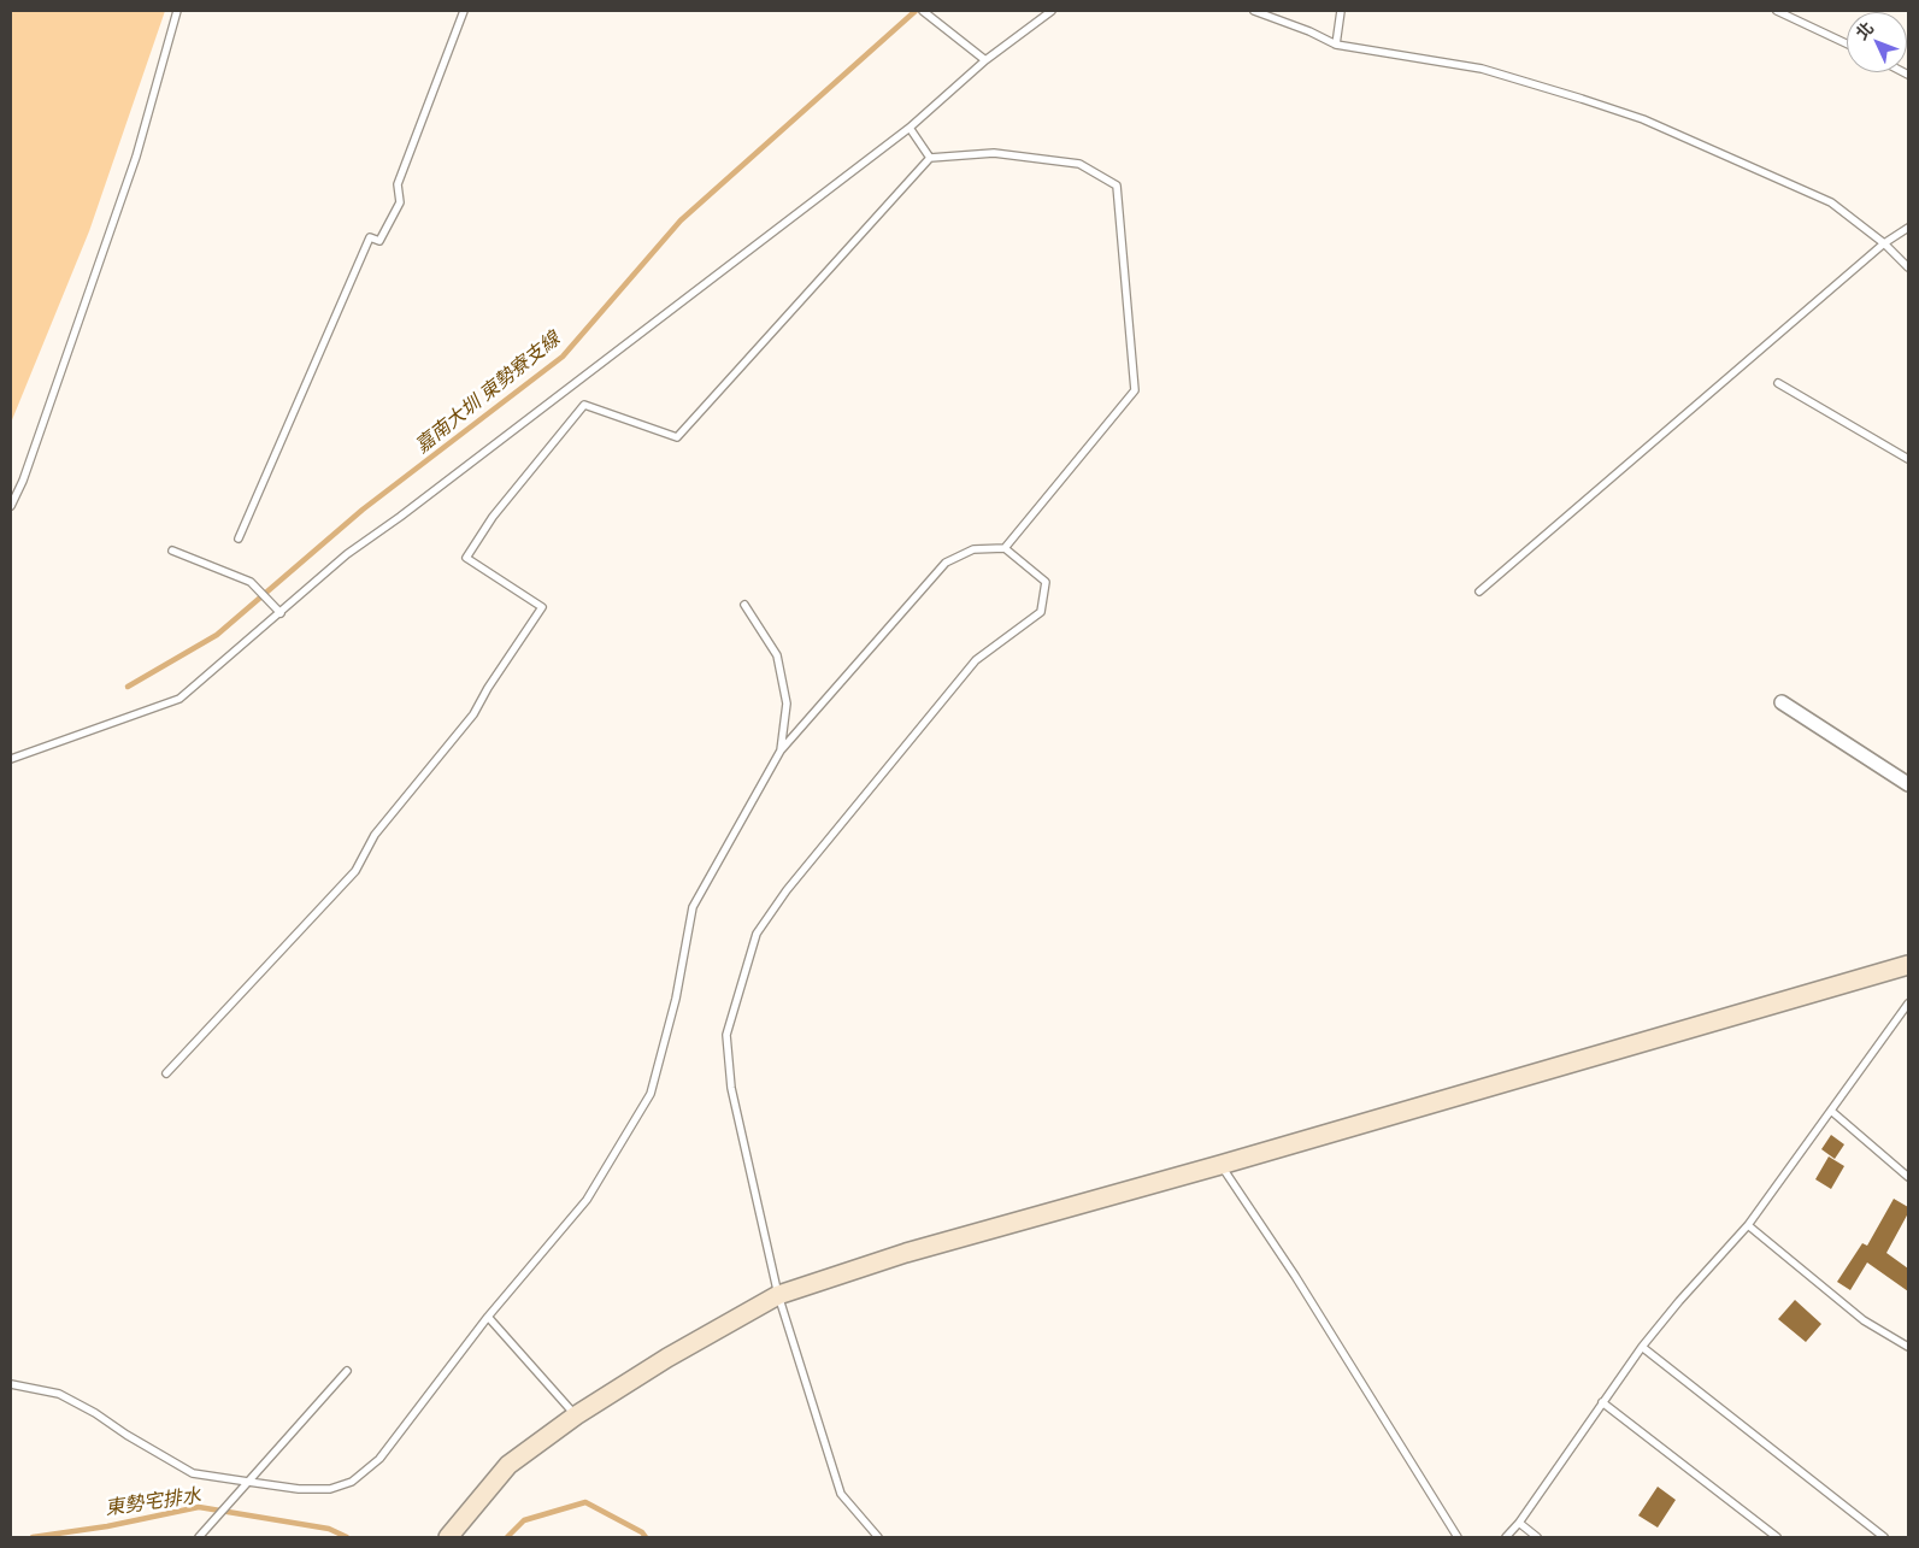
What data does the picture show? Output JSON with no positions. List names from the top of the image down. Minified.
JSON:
{"water":["嘉南大圳 東勢寮支線","東勢宅排水"],"north":"top left"}
